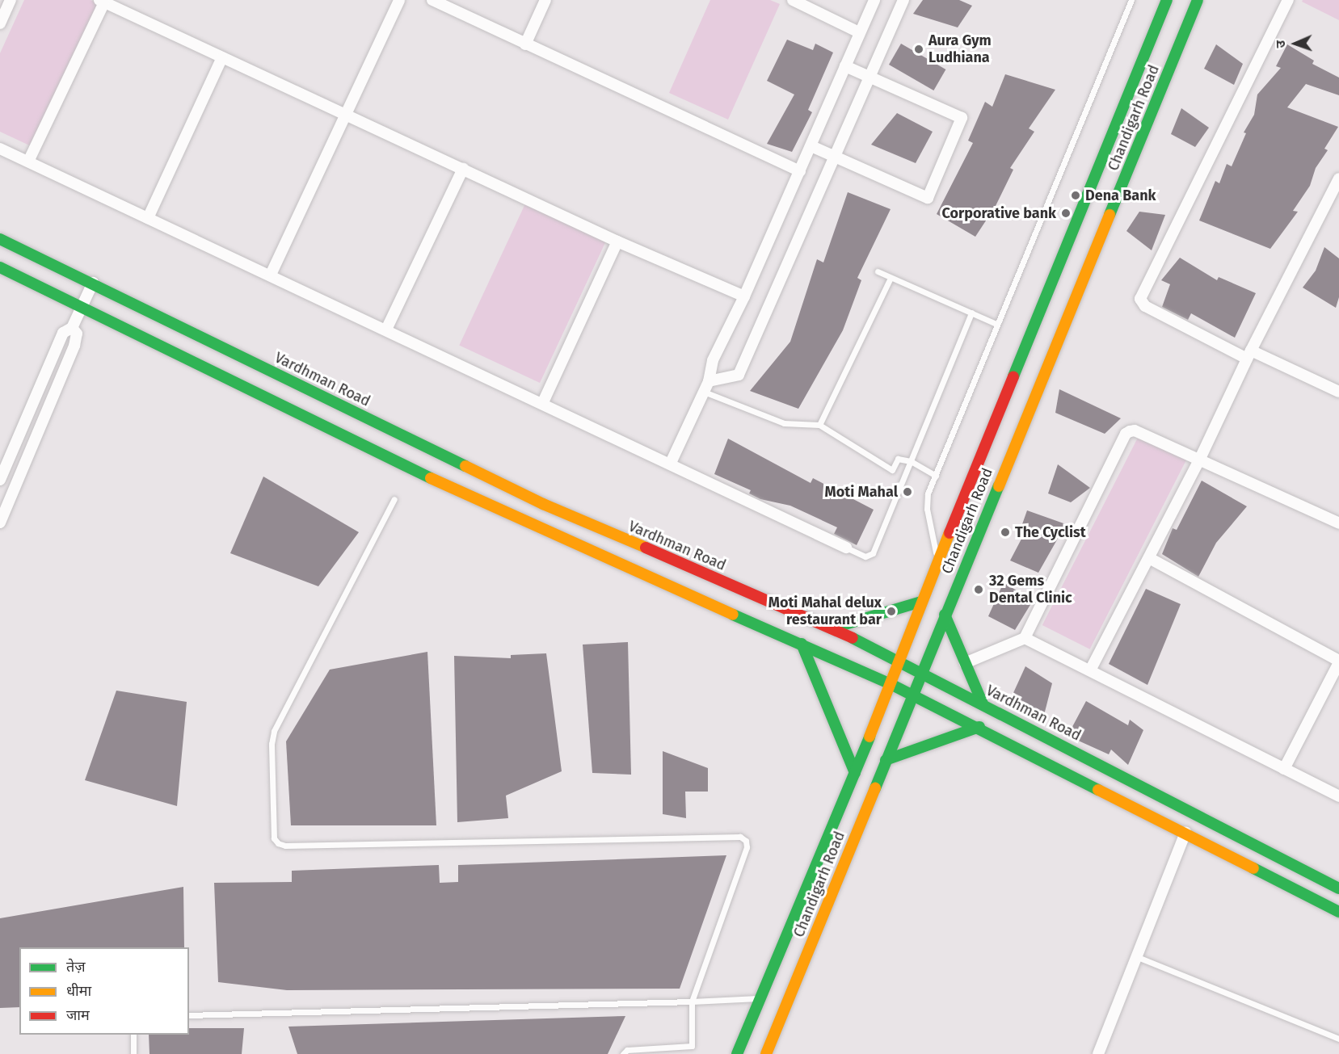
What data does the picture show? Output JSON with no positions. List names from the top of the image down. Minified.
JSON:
{"streets":{"street":["Chandigarh Road","Vardhman Road"]},"crossings":[["Chandigarh Road","Vardhman Road"]],"places":["Aura Gym Ludhiana","Dena Bank","Corporative bank","Moti Mahal","The Cyclist","32 Gems Dental Clinic","Moti Mahal delux restaurant bar"],"legend":["तेज़","धीमा","जाम"],"north":"left"}
